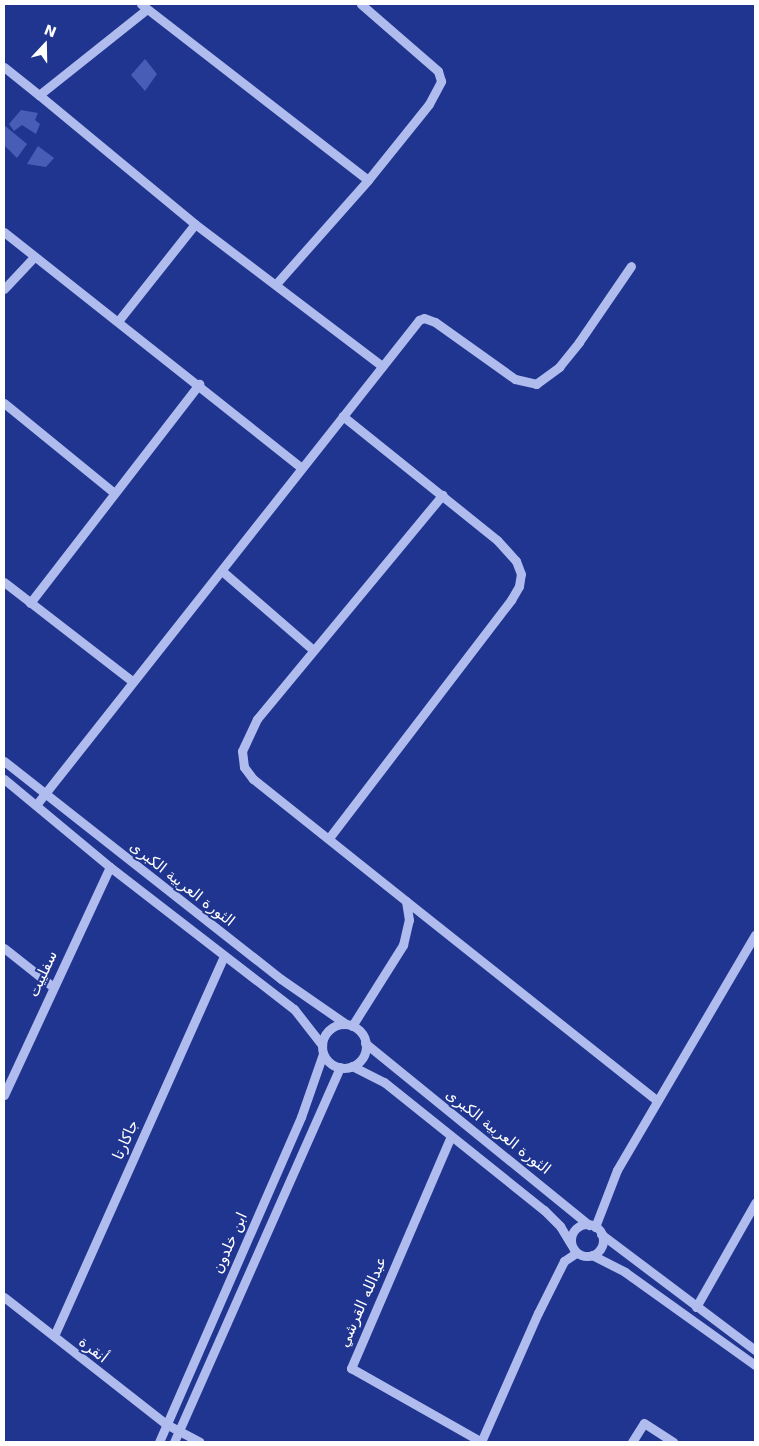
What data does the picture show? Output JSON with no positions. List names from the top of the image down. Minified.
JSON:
{"streets":{"street":["الثورة العربية الكبرى","سفلييت","جاكارتا","ابن خلدون","عبدالله القرشي","أنقرة"]},"crossings":[["الثورة العربية الكبرى","سفلييت"],["الثورة العربية الكبرى","جاكارتا"],["الثورة العربية الكبرى","ابن خلدون"],["جاكارتا","أنقرة"],["ابن خلدون","أنقرة"]],"north":"top"}
